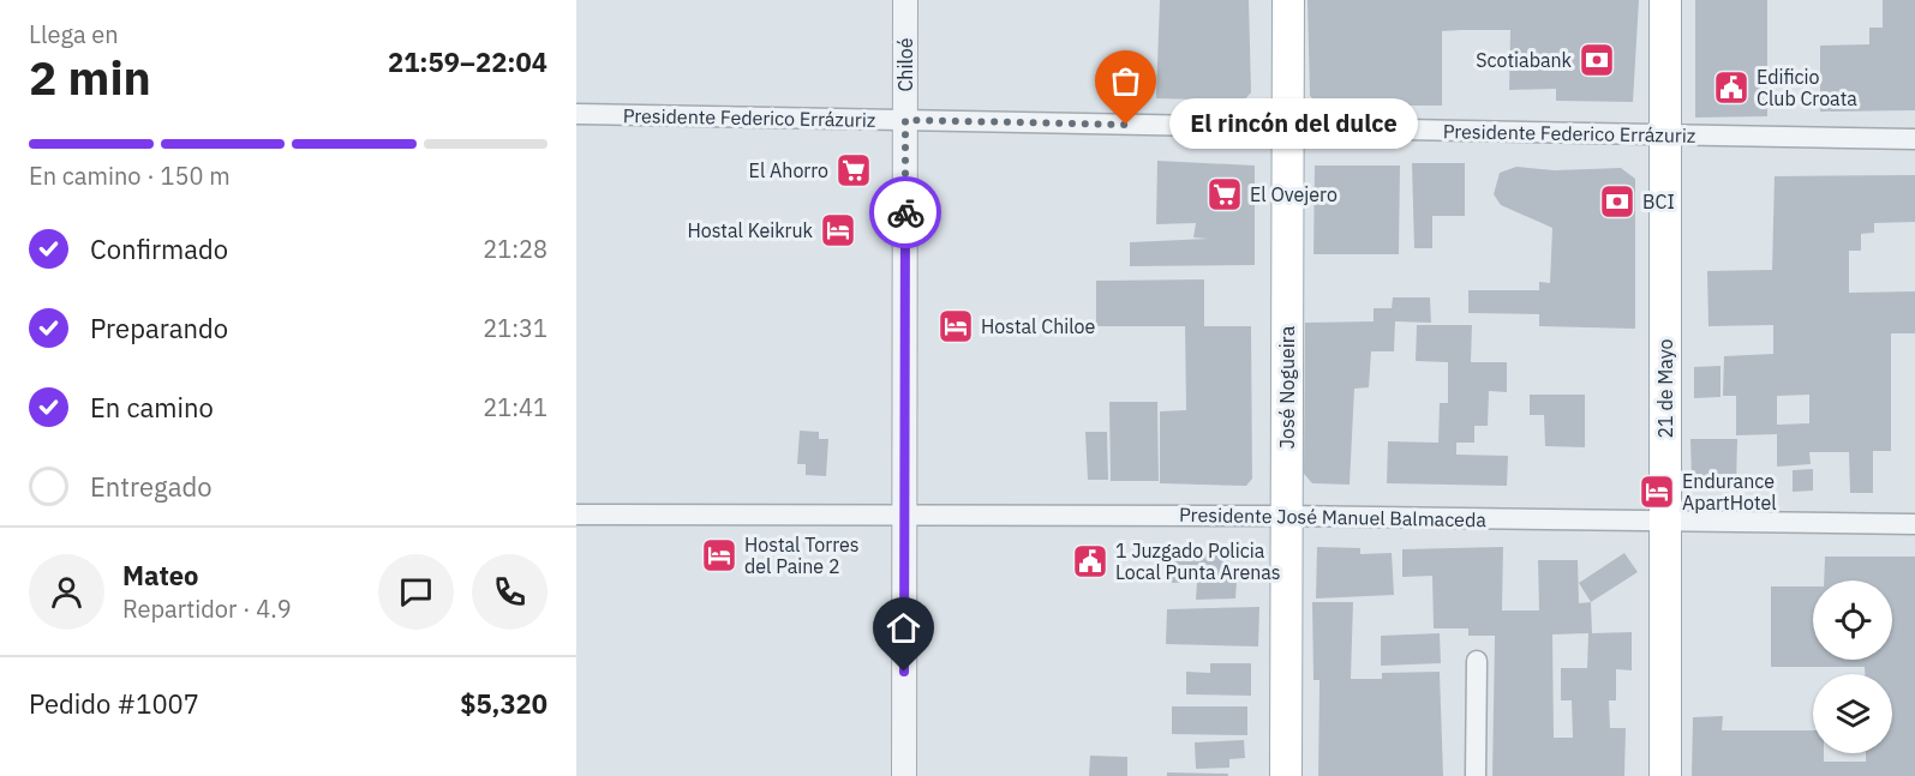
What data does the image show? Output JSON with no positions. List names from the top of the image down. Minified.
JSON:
{"streets":{"main road":["José Nogueira","21 de Mayo"],"street":["Chiloé","Presidente Federico Errázuriz","Presidente José Manuel Balmaceda"]},"crossings":[["Chiloé","Presidente Federico Errázuriz"],["Chiloé","Presidente José Manuel Balmaceda"],["Presidente Federico Errázuriz","José Nogueira"],["Presidente Federico Errázuriz","21 de Mayo"],["José Nogueira","Presidente José Manuel Balmaceda"],["21 de Mayo","Presidente José Manuel Balmaceda"]],"places":{"bank":["Scotiabank","BCI"],"public building":["Edificio Club Croata","1 Juzgado Policia Local Punta Arenas"],"other":["El rincón del dulce"],"supermarket":["El Ahorro","El Ovejero"],"hotel":["Hostal Keikruk","Hostal Chiloe","Endurance ApartHotel","Hostal Torres del Paine 2"]},"page":{"heading":["2 min","Llega en","21:59–22:04"],"panel":["Mateo","Repartidor · 4.9","Pedido #1007","$5,320"],"bubble":"El rincón del dulce","bar":"En camino · 150 m","list":[["Confirmado","21:28"],["Preparando","21:31"],["En camino","21:41"],"Entregado"]}}
